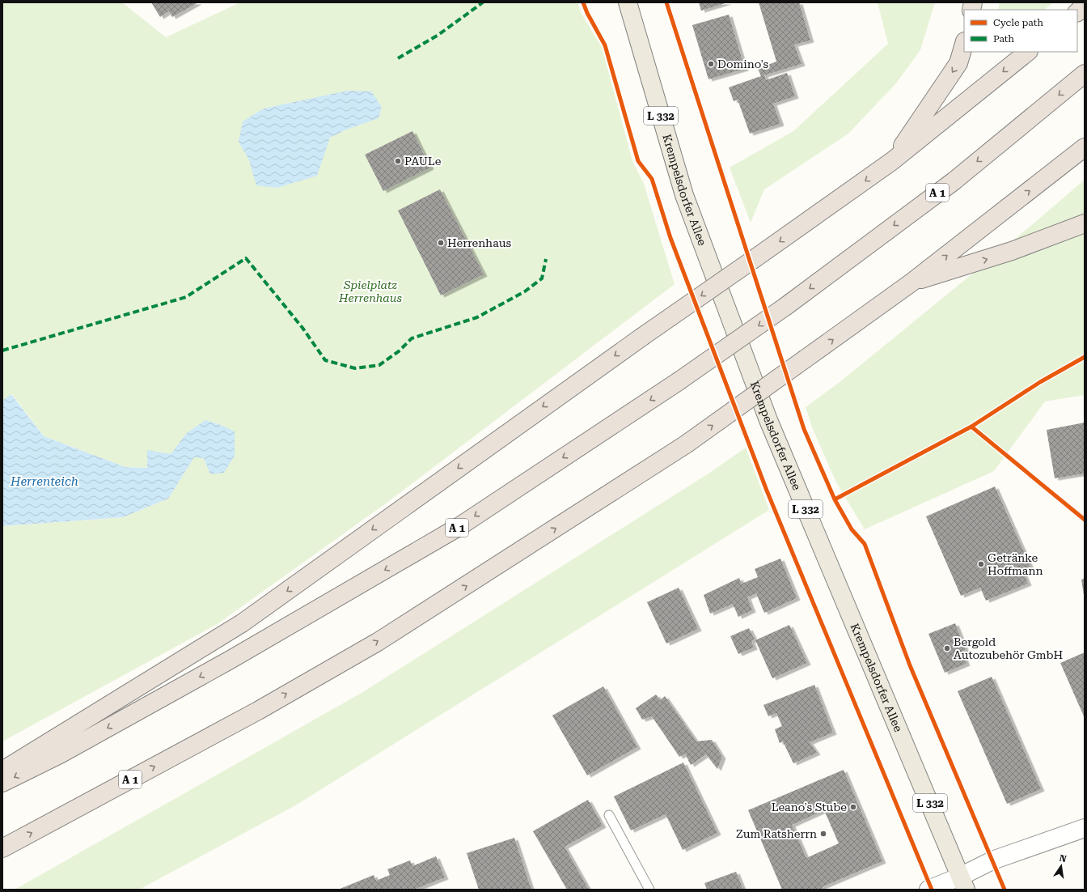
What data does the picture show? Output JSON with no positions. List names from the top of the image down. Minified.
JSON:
{"streets":{"highway":["A 1"],"main road":["L 332","Krempelsdorfer Allee"]},"water":["Herrenteich"],"parks":["Spielplatz Herrenhaus"],"places":["Domino's","PAULe","Herrenhaus","Getränke Hoffmann","Bergold Autozubehör GmbH","Leano's Stube","Zum Ratsherrn"],"legend":["Cycle path","Path"],"north":"top"}
